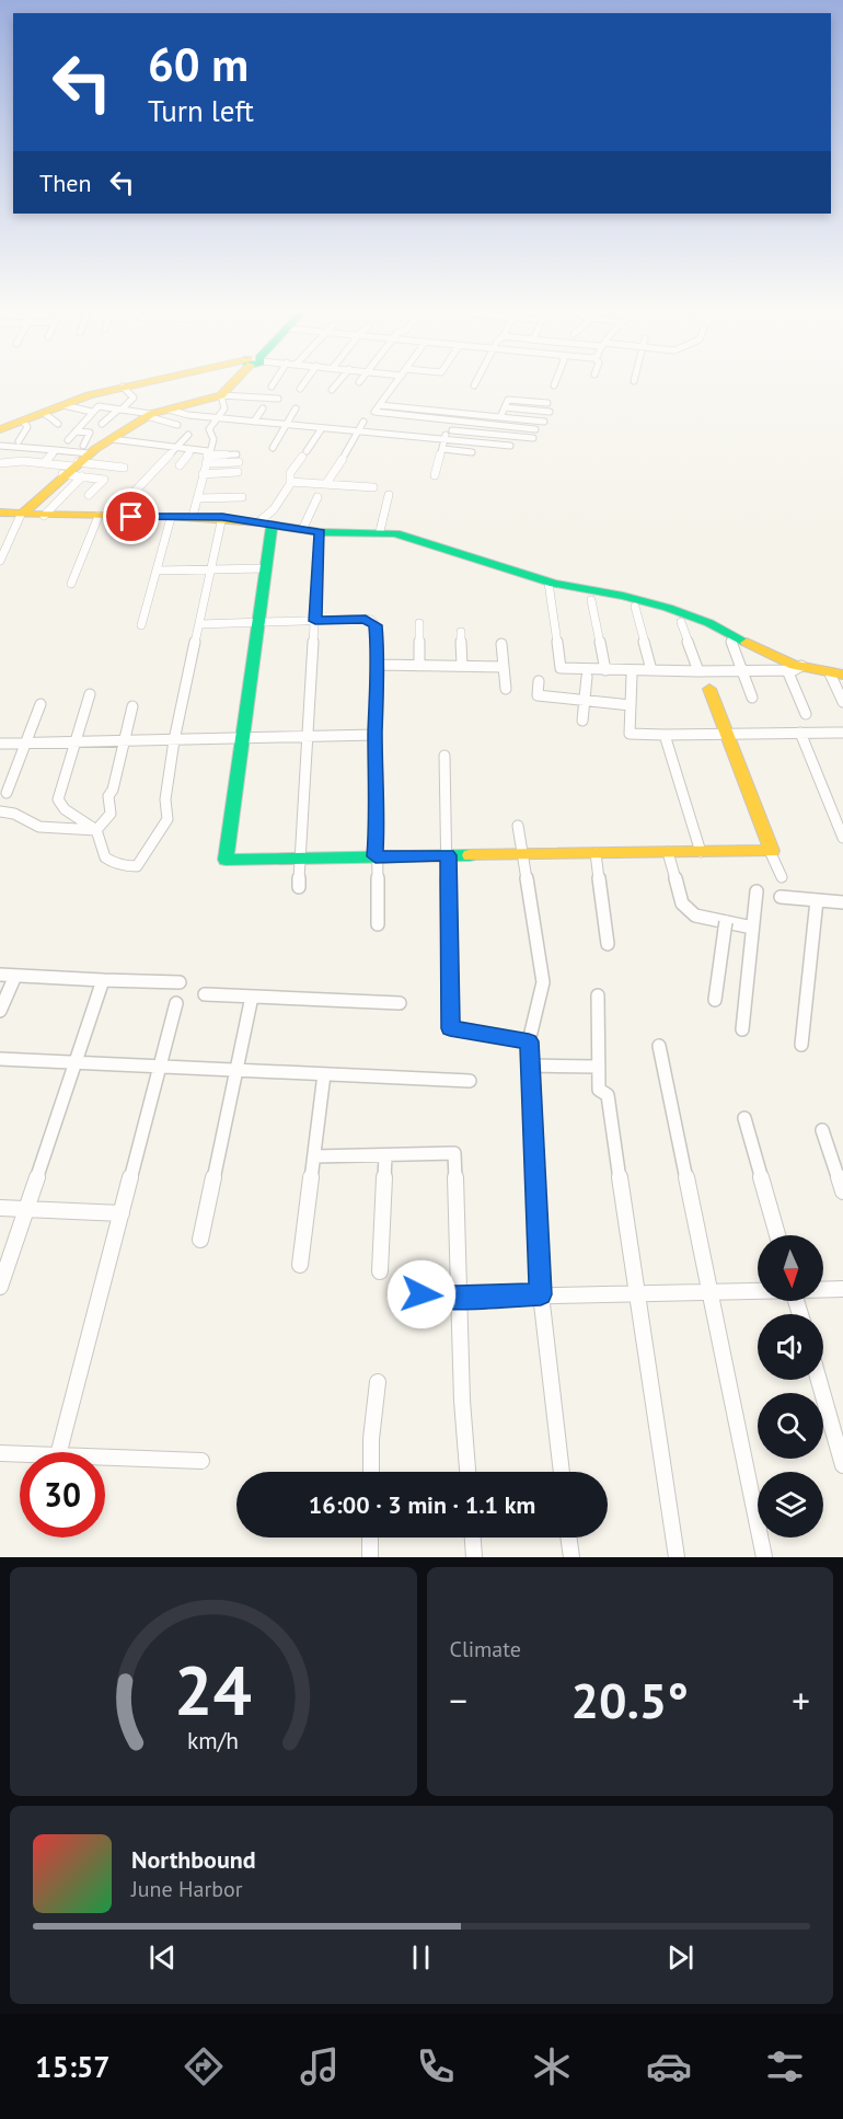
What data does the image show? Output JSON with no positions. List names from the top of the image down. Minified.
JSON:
{"north":"bottom","page":{"turn":["60 m","Turn left"],"then":"Then","limit":"30","trip":"16:00 · 3 min · 1.1 km","tile":"Climate","heat":["−","20.5°","+"],"song":["Northbound","June Harbor"],"tabs":"15:57","gauge":["24","km/h"]}}
